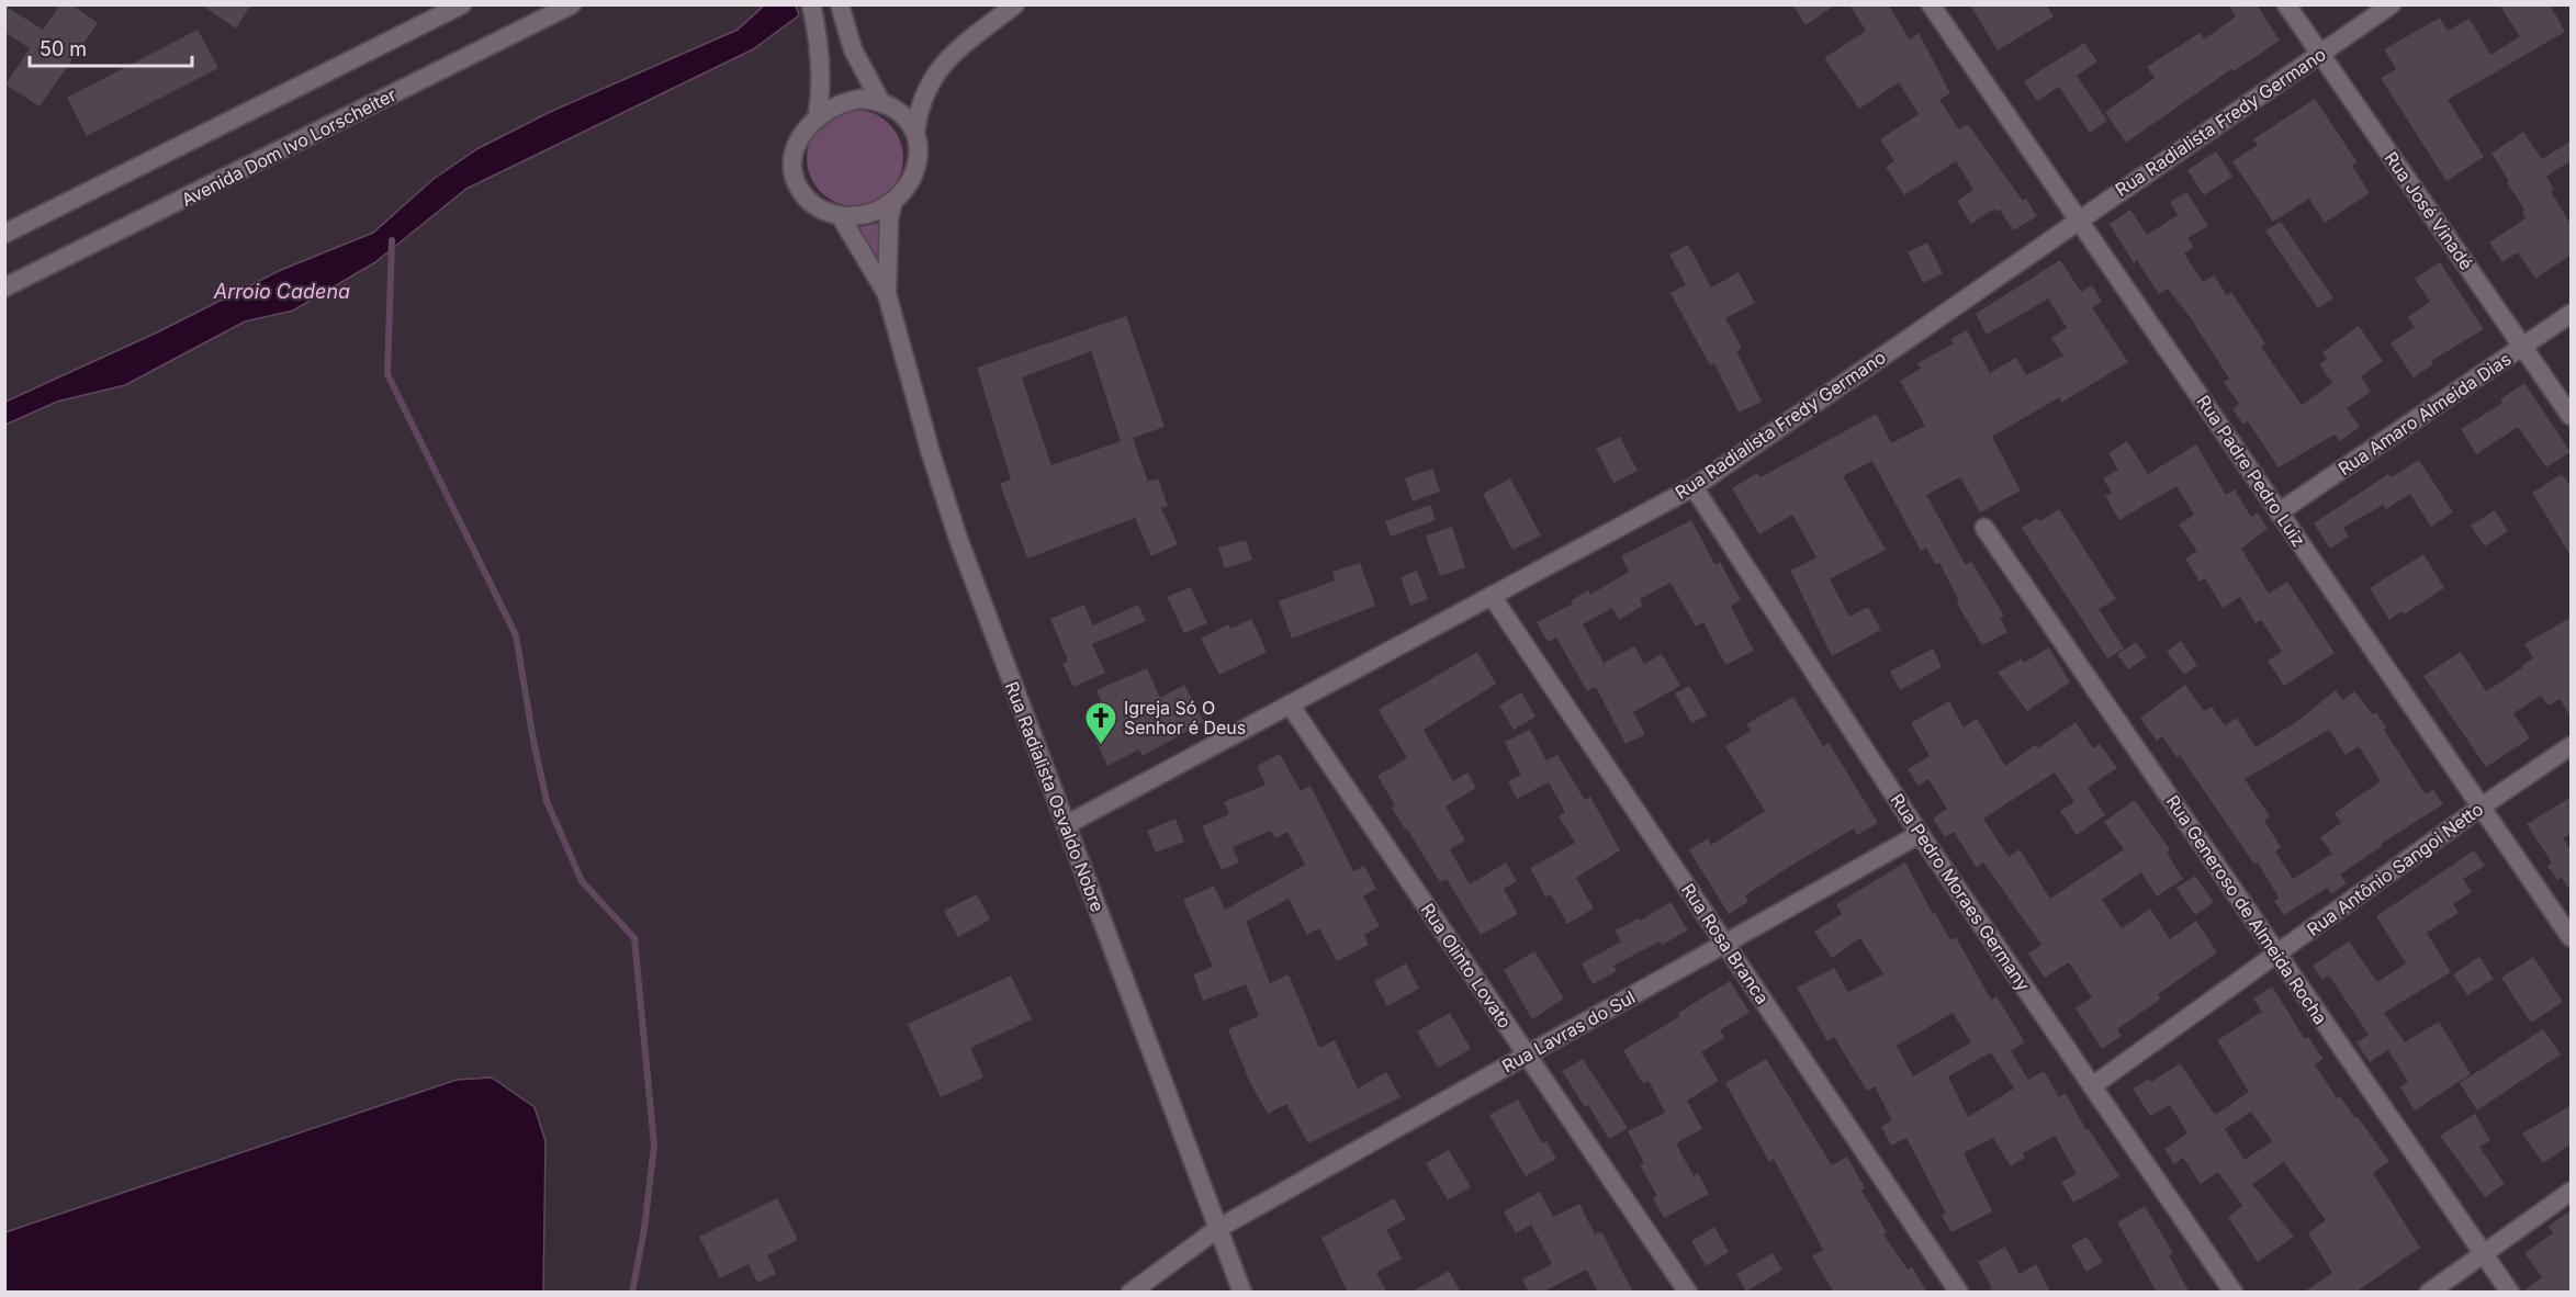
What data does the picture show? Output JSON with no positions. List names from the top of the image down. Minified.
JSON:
{"streets":{"street":["Rua Radialista Fredy Germano","Avenida Dom Ivo Lorscheiter","Rua José Vinadé","Rua Amaro Almeida Dias","Rua Padre Pedro Luiz","Rua Radialista Osvaldo Nobre","Rua Antônio Sangoi Netto","Rua Pedro Moraes Germany","Rua Generoso de Almeida Rocha","Rua Rosa Branca","Rua Olinto Lovato","Rua Lavras do Sul"]},"crossings":[["Rua Radialista Fredy Germano","Rua José Vinadé"],["Rua Radialista Fredy Germano","Rua Padre Pedro Luiz"],["Rua Radialista Fredy Germano","Rua Radialista Osvaldo Nobre"],["Rua Radialista Fredy Germano","Rua Pedro Moraes Germany"],["Rua Radialista Fredy Germano","Rua Rosa Branca"],["Rua Radialista Fredy Germano","Rua Olinto Lovato"],["Rua José Vinadé","Rua Amaro Almeida Dias"],["Rua Amaro Almeida Dias","Rua Padre Pedro Luiz"],["Rua Padre Pedro Luiz","Rua Antônio Sangoi Netto"],["Rua Radialista Osvaldo Nobre","Rua Lavras do Sul"],["Rua Antônio Sangoi Netto","Rua Pedro Moraes Germany"],["Rua Antônio Sangoi Netto","Rua Generoso de Almeida Rocha"],["Rua Pedro Moraes Germany","Rua Lavras do Sul"],["Rua Rosa Branca","Rua Lavras do Sul"],["Rua Olinto Lovato","Rua Lavras do Sul"]],"water":["Arroio Cadena"],"places":{"church":["Igreja Só O Senhor é Deus"]},"scale_bar":"50 m"}
